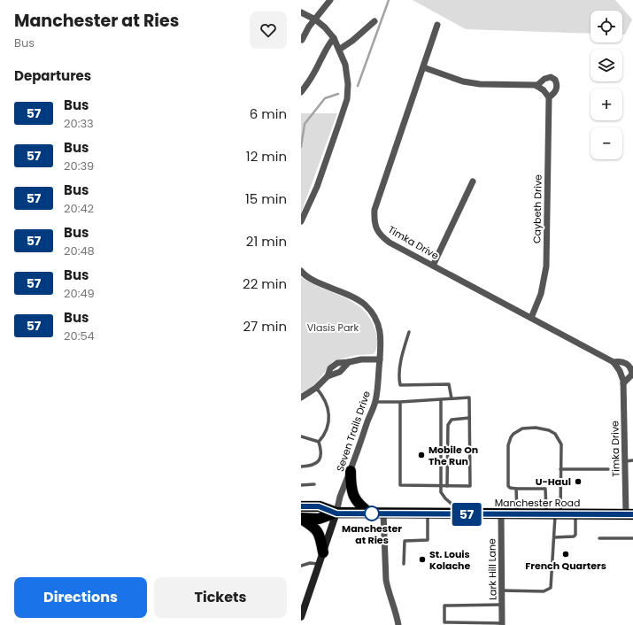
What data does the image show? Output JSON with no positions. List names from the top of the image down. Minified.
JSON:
{"streets":{"highway":["Manchester Road"],"street":["Caybeth Drive","Timka Drive","Seven Trails Drive","Lark Hill Lane"]},"crossings":[["Caybeth Drive","Timka Drive"],["Timka Drive","Manchester Road"],["Seven Trails Drive","Manchester Road"],["Manchester Road","Lark Hill Lane"]],"parks":["Vlasis Park"],"places":["Mobile On The Run","U-Haul","Manchester at Ries","French Quarters","St. Louis Kolache"],"lines":["bus line 57"],"page":{"heading":[["Manchester at Ries","Bus"],"Departures"],"on_map":"57","map_buttons":["+","−"],"list":[{"mark":"57","name":"Bus","note":"20:33","value":"6 min"},{"mark":"57","name":"Bus","note":"20:39","value":"12 min"},{"mark":"57","name":"Bus","note":"20:42","value":"15 min"},{"mark":"57","name":"Bus","note":"20:48","value":"21 min"},{"mark":"57","name":"Bus","note":"20:49","value":"22 min"},{"mark":"57","name":"Bus","note":"20:54","value":"27 min"}],"buttons":["Directions","Tickets"]}}
